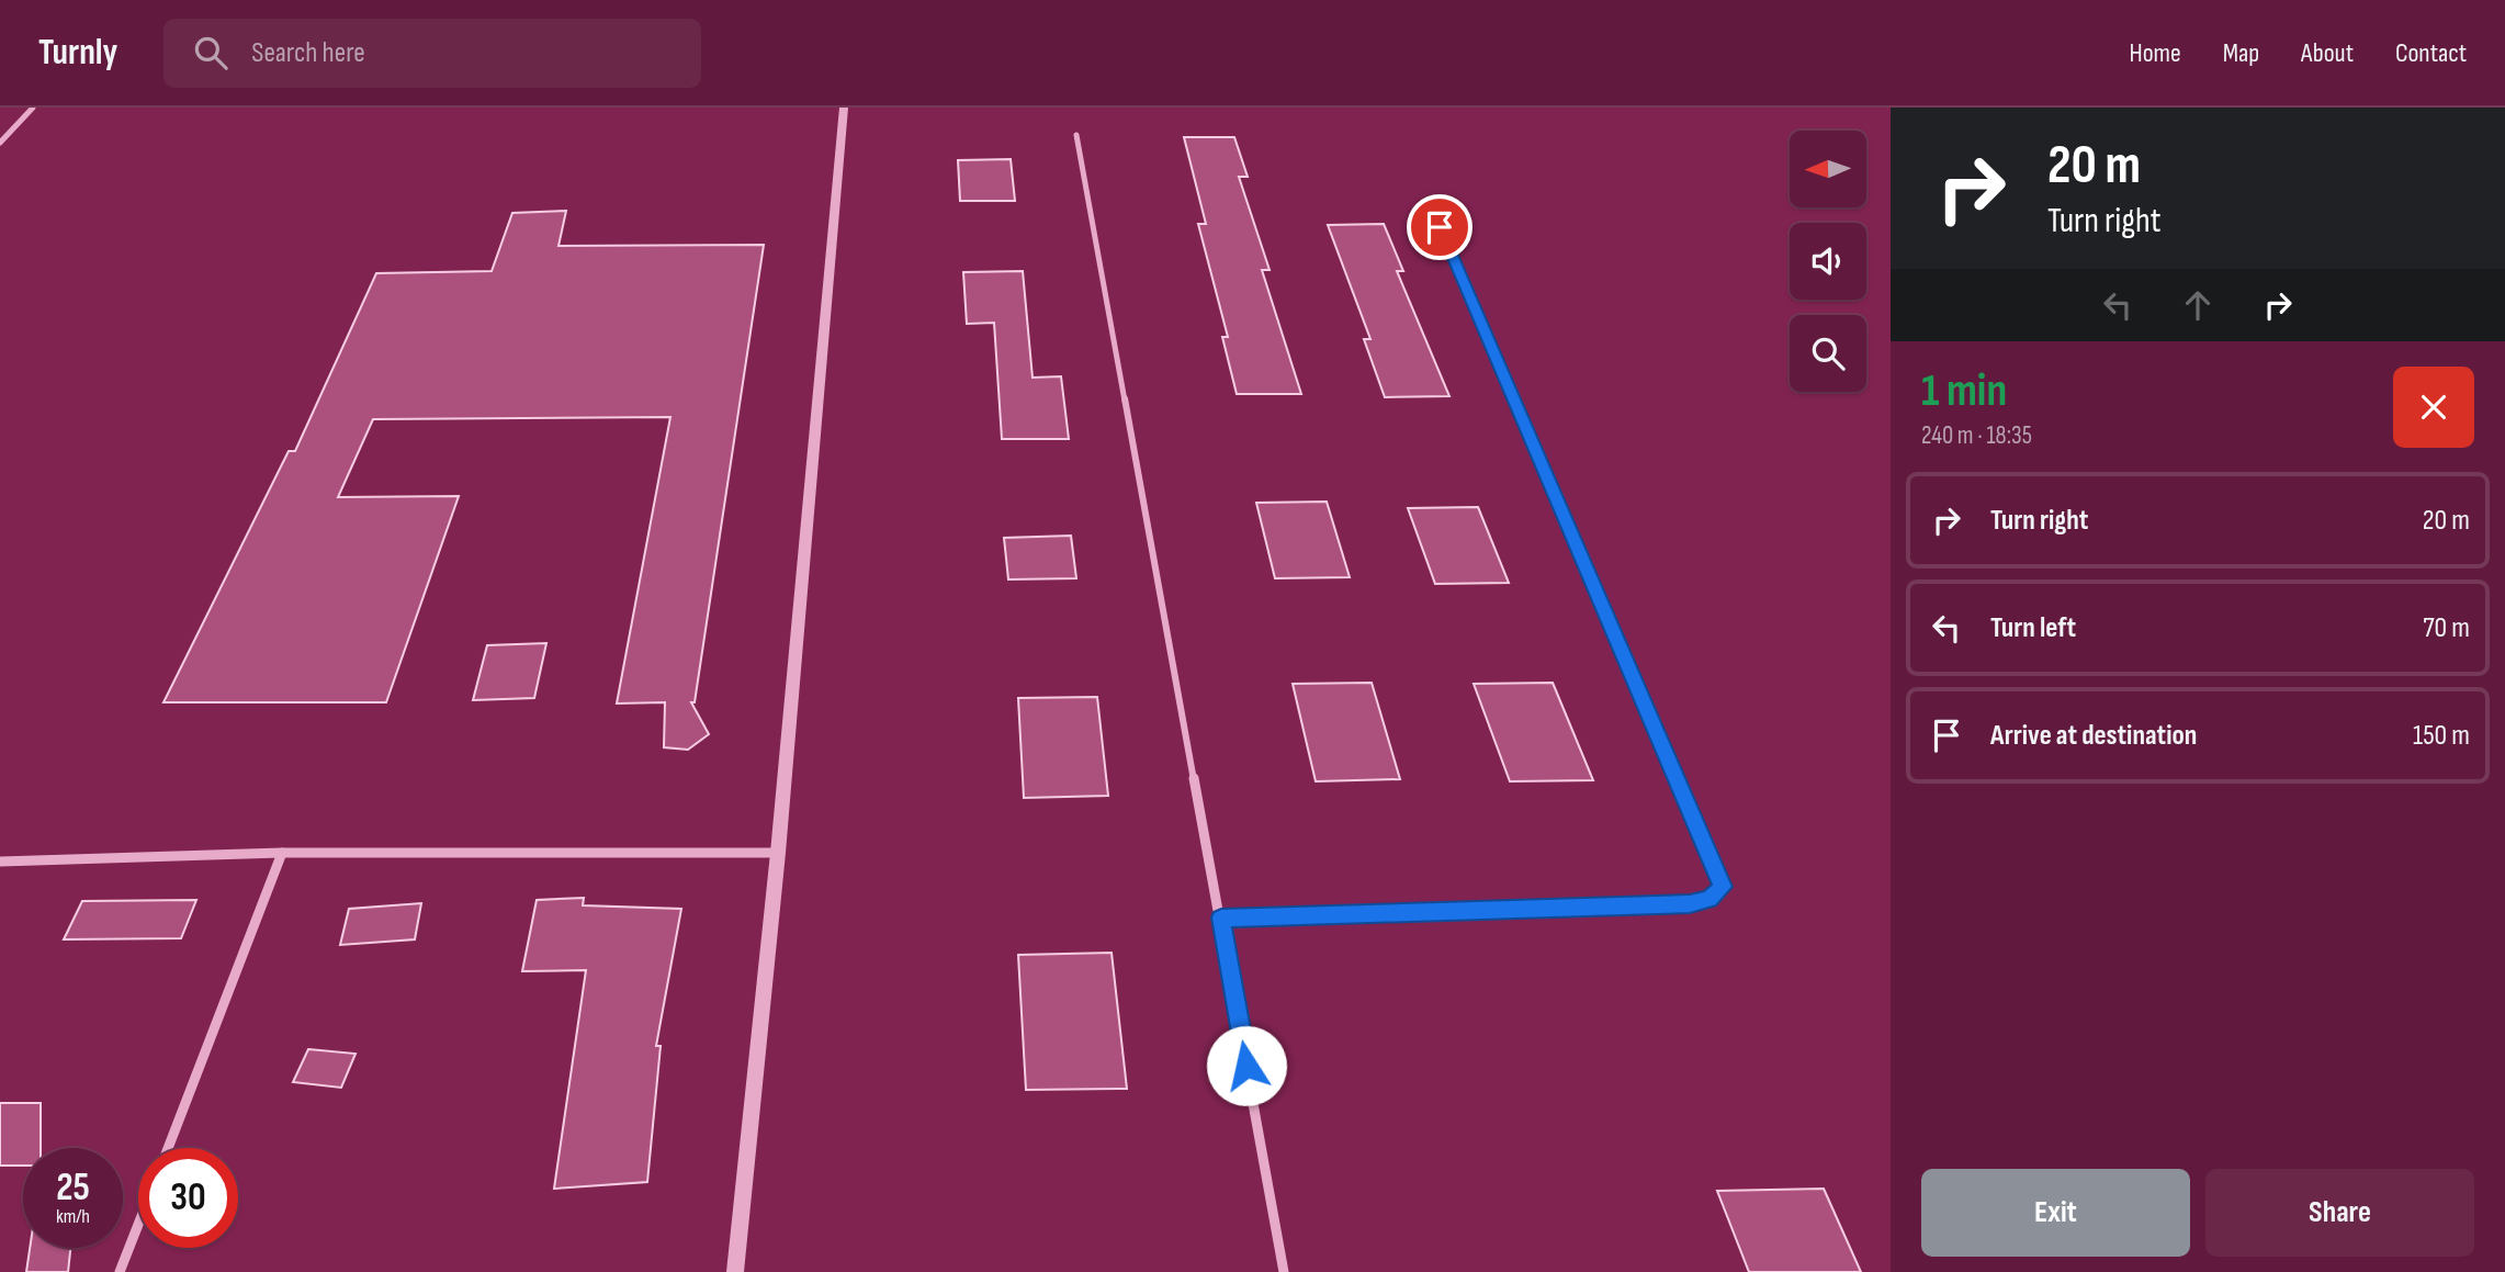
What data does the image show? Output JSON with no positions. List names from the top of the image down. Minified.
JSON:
{"north":"left","page":{"header":"Turnly","search":"Search here","nav":["Home","Map","About","Contact"],"turn":["20 m","Turn right"],"heading":["1 min","240 m · 18:35"],"list":[{"name":"Turn right","value":"20 m"},{"name":"Turn left","value":"70 m"},{"name":"Arrive at destination","value":"150 m"}],"speed":"25 km/h","limit":"30","buttons":["Exit","Share"]}}
